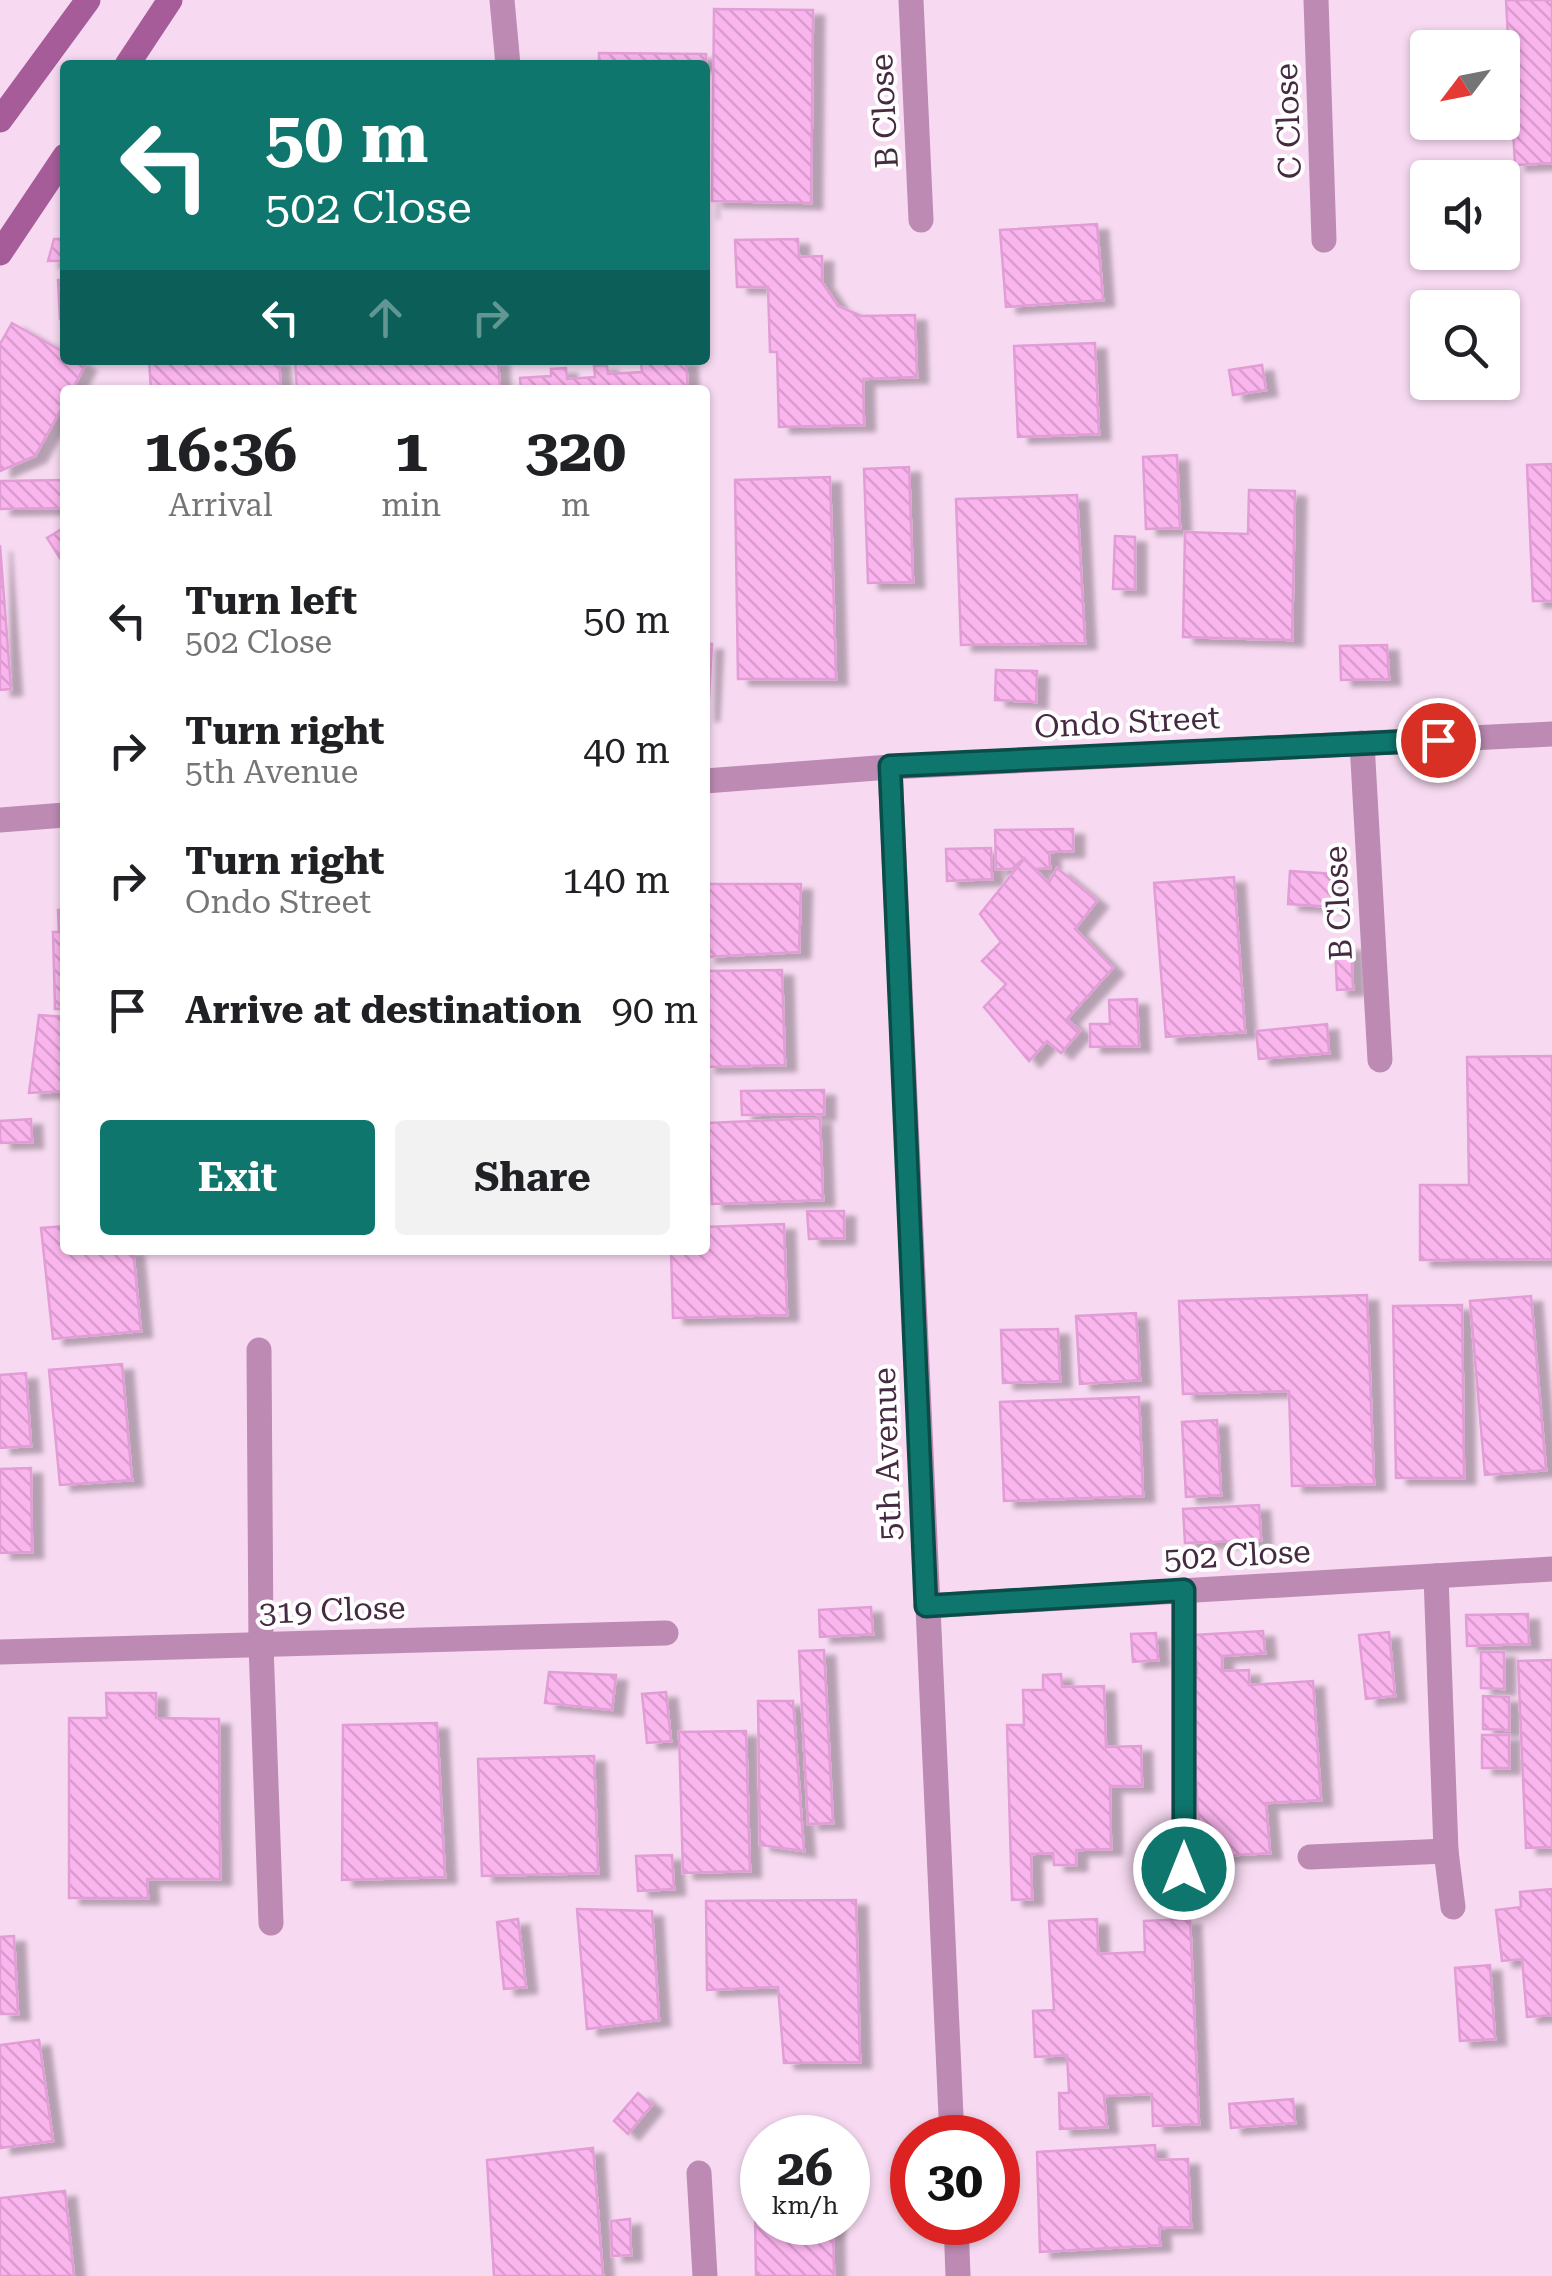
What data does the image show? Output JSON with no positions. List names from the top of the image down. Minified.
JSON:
{"streets":{"street":["B Close","C Close","Ondo Street","5th Avenue","502 Close","319 Close"]},"crossings":[["B Close","Ondo Street"],["Ondo Street","5th Avenue"],["5th Avenue","502 Close"]],"north":"bottom left","page":{"turn":["50 m","502 Close"],"eta":["16:36","Arrival","1","min","320","m"],"list":[{"name":"Turn left","note":"502 Close","value":"50 m"},{"name":"Turn right","note":"5th Avenue","value":"40 m"},{"name":"Turn right","note":"Ondo Street","value":"140 m"},{"name":"Arrive at destination","value":"90 m"}],"buttons":["Exit","Share"],"speed":"26 km/h","limit":"30"}}
